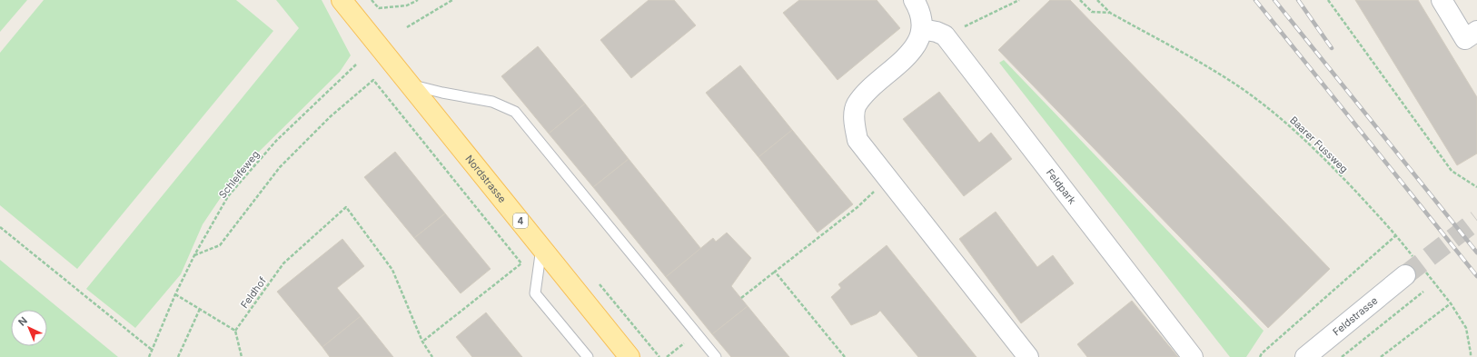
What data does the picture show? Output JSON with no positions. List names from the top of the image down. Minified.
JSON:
{"streets":{"main road":["Nordstrasse","4"],"street":["Feldpark","Feldstrasse"],"path":["Baarer Fussweg","Schleifeweg","Feldhof"]},"north":"top left"}
